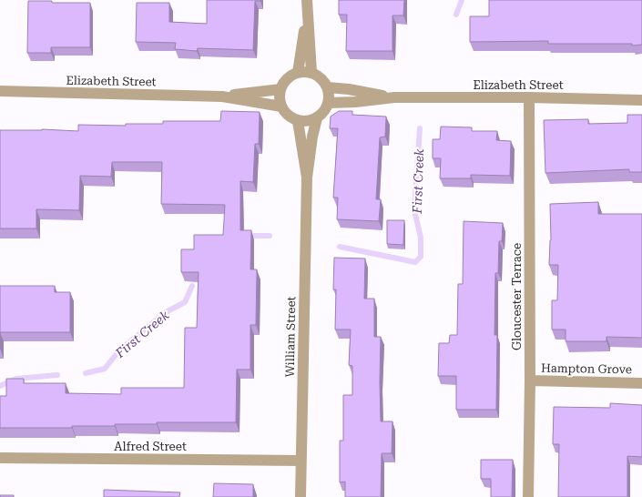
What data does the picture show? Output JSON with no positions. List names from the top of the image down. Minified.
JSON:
{"streets":{"street":["Elizabeth Street","Gloucester Terrace","William Street","Hampton Grove","Alfred Street"]},"crossings":[["Elizabeth Street","Gloucester Terrace"],["Elizabeth Street","William Street"],["Gloucester Terrace","Hampton Grove"],["William Street","Alfred Street"]],"water":["First Creek"]}
